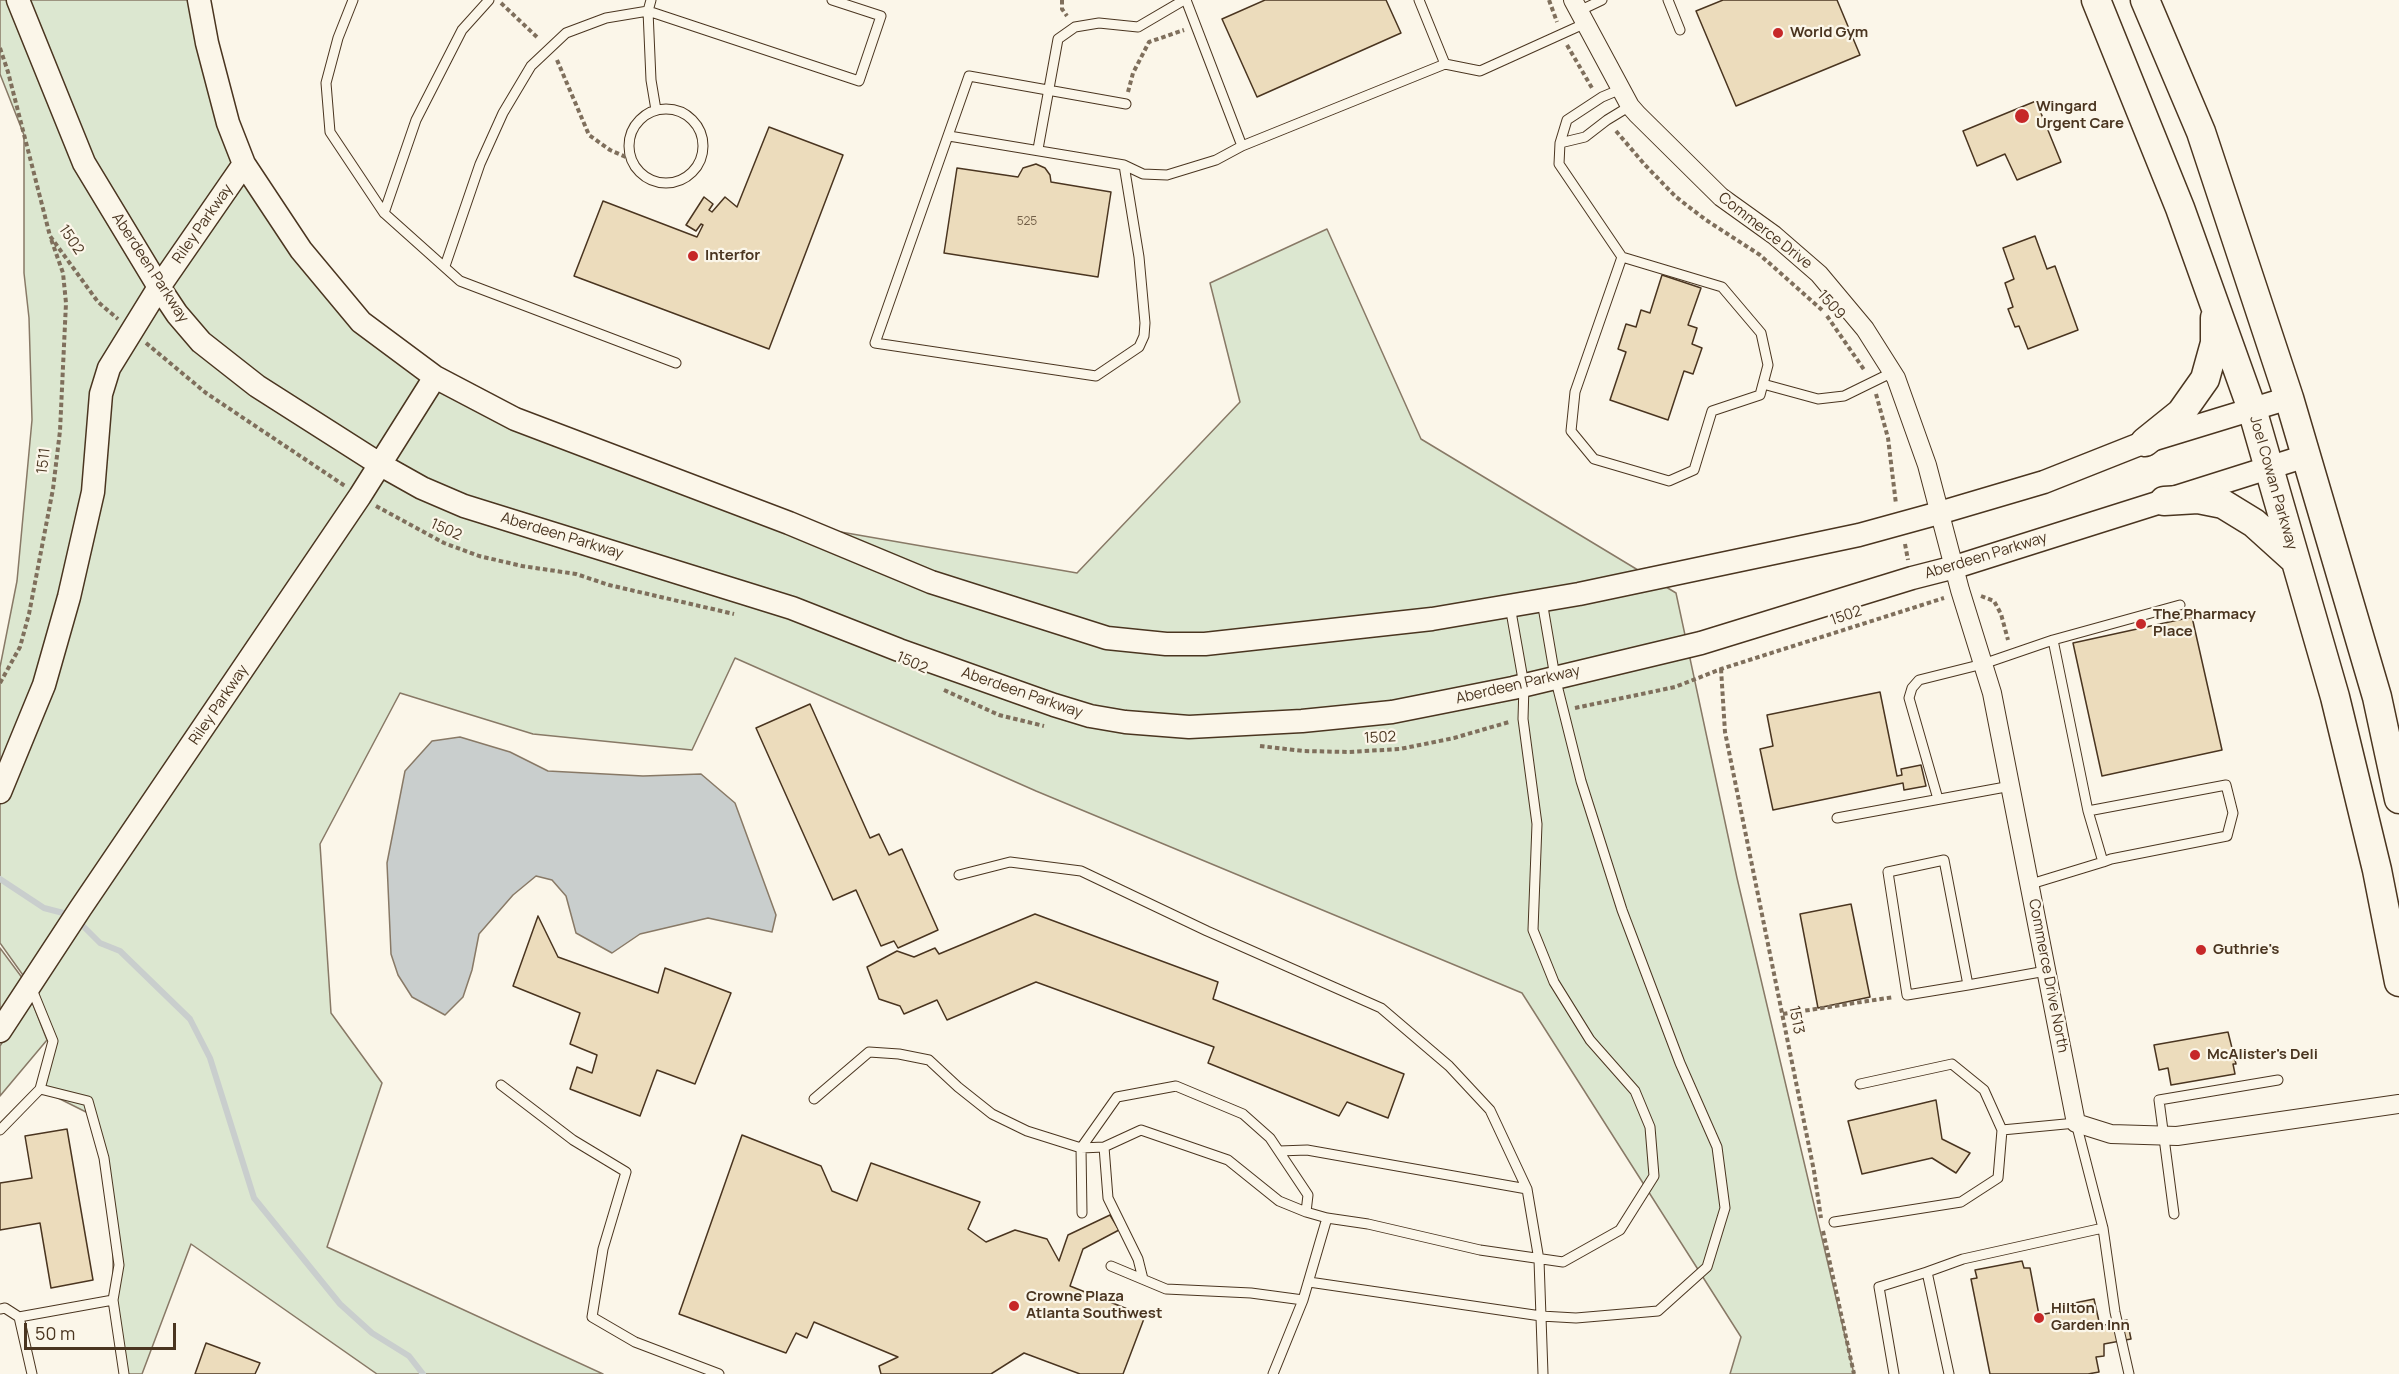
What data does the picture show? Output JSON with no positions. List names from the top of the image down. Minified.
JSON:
{"streets":{"main road":["Joel Cowan Parkway"],"street":["Riley Parkway","Commerce Drive","Aberdeen Parkway","Commerce Drive North"],"path":["1502","1509","1511","1513"]},"crossings":[["Riley Parkway","1502"],["Riley Parkway","Aberdeen Parkway"],["Commerce Drive","Commerce Drive North"],["1502","1509"],["1502","1511"],["1502","Commerce Drive North"],["1502","1513"],["Aberdeen Parkway","1509"],["Aberdeen Parkway","Joel Cowan Parkway"],["Aberdeen Parkway","Commerce Drive North"]],"places":["World Gym","Wingard Urgent Care","Interfor","The Pharmacy Place","Guthrie's","McAlister's Deli","Crowne Plaza Atlanta Southwest","Hilton Garden Inn"],"house_numbers":["525"],"scale_bar":"50 m"}
